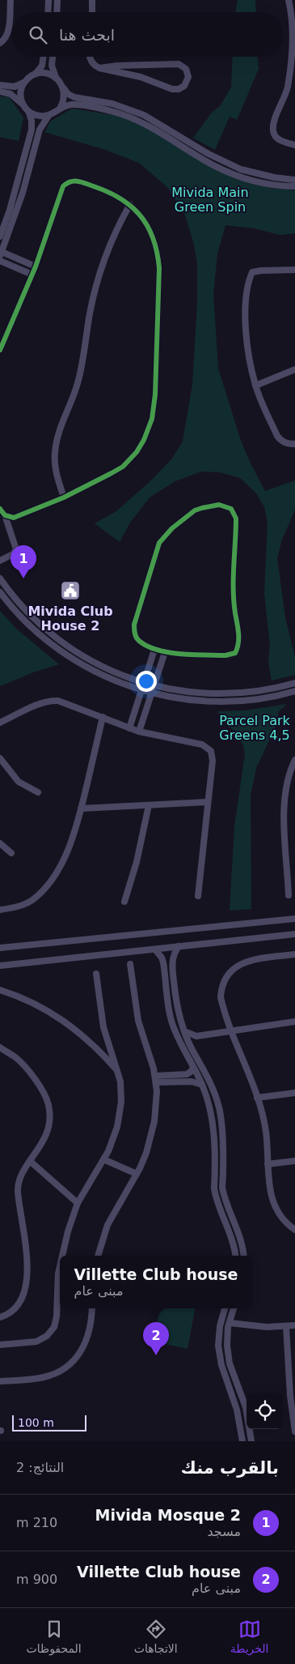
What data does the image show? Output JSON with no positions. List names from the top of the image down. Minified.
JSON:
{"parks":["Mivida Main Green Spin","Parcel Park Greens 4,5"],"places":{"public building":["Mivida Club House 2"]},"scale_bar":"100 m","page":{"search":"ابحث هنا","pins":["1","2"],"popup":["Villette Club house","مبنى عام"],"scale":"100 m","heading":["بالقرب منك","النتائج: 2"],"list":[{"mark":"1","name":"Mivida Mosque 2","note":"مسجد","value":"210 m"},{"mark":"2","name":"Villette Club house","note":"مبنى عام","value":"900 m"}],"nav":["الخريطة","الاتجاهات","المحفوظات"]}}
